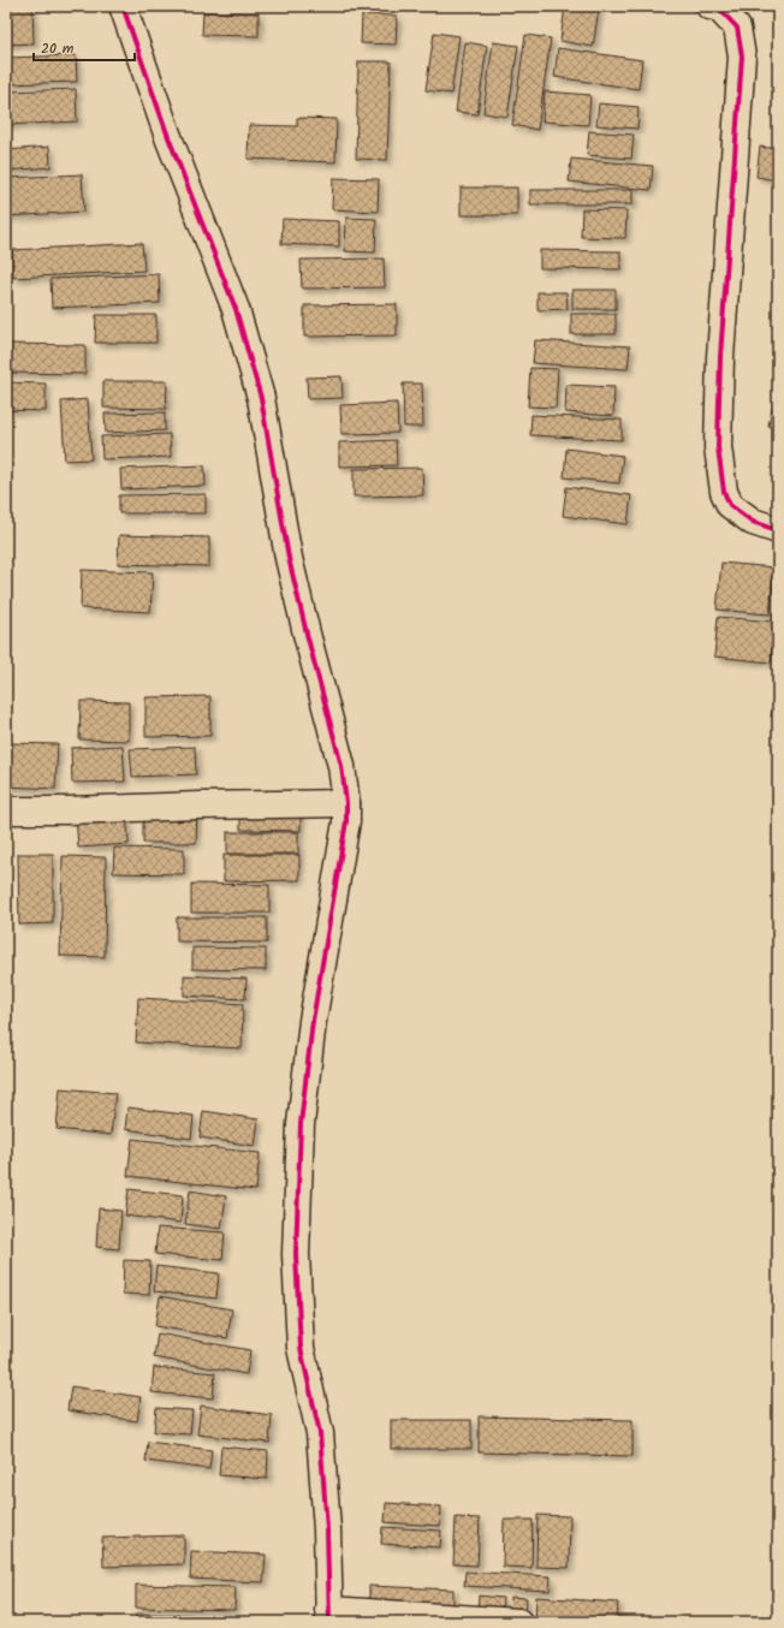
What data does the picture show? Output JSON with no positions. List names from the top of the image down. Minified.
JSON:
{"scale_bar":"20 m"}
